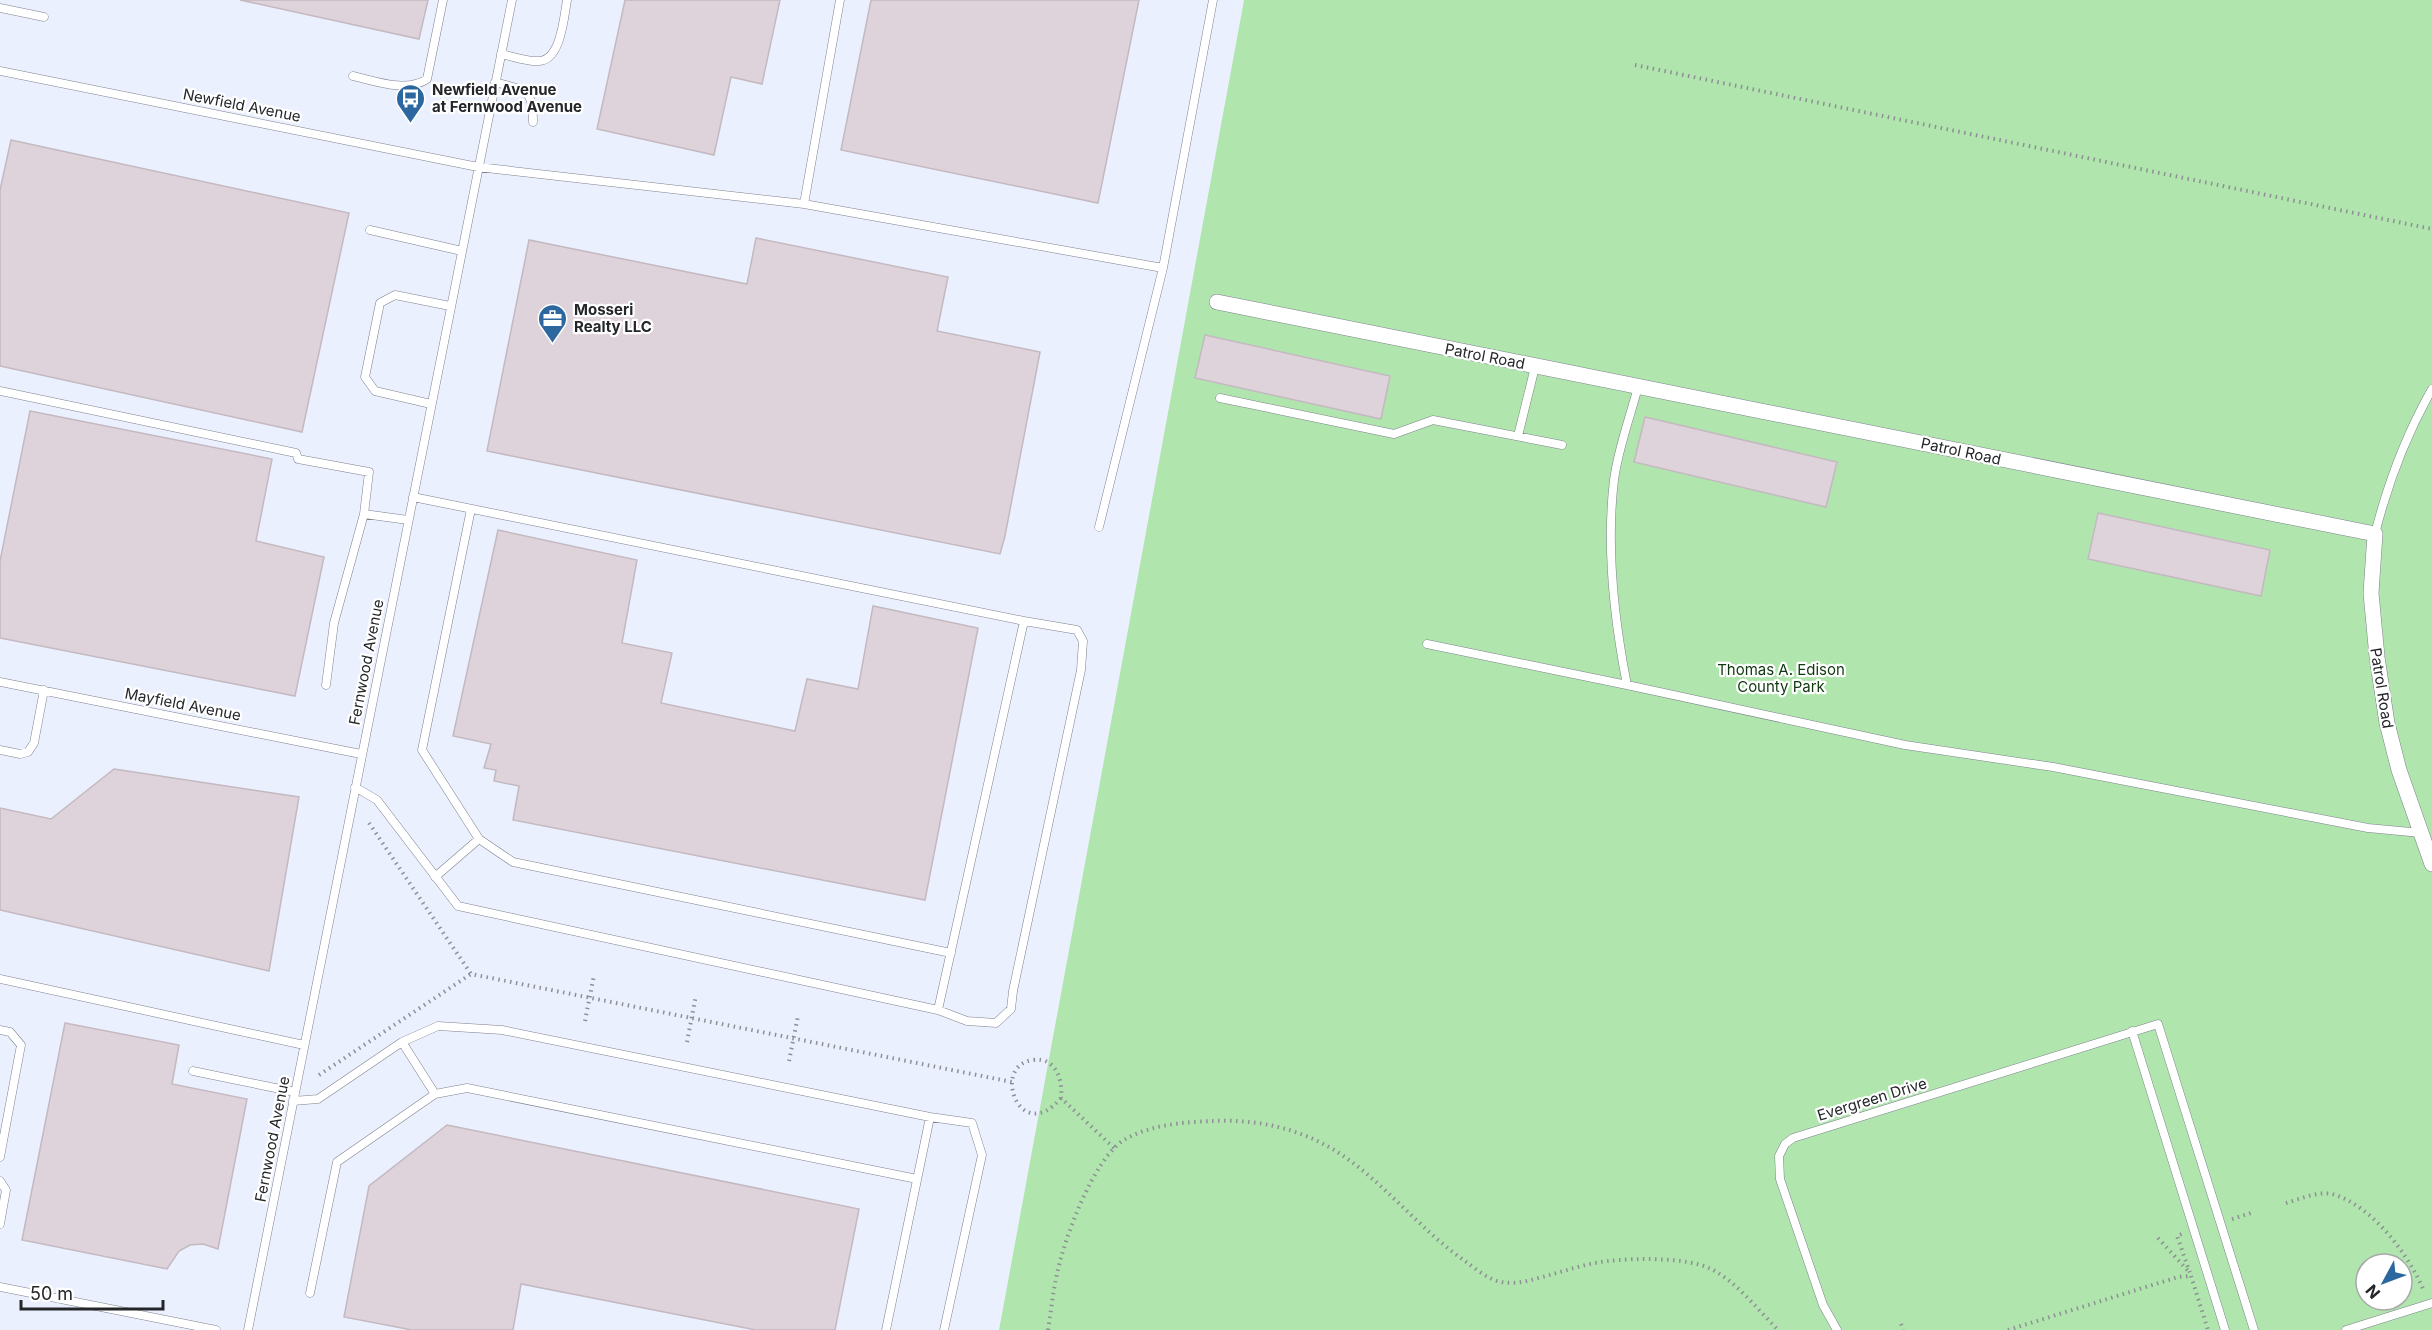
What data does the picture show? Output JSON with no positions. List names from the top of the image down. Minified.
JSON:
{"streets":{"street":["Patrol Road"],"lane":["Newfield Avenue","Fernwood Avenue","Mayfield Avenue","Evergreen Drive"]},"crossings":[["Newfield Avenue","Fernwood Avenue"],["Fernwood Avenue","Mayfield Avenue"]],"parks":["Thomas A. Edison County Park"],"places":{"bus stop":["Newfield Avenue at Fernwood Avenue"],"office":["Mosseri Realty LLC"]},"scale_bar":"50 m","north":"bottom left"}
